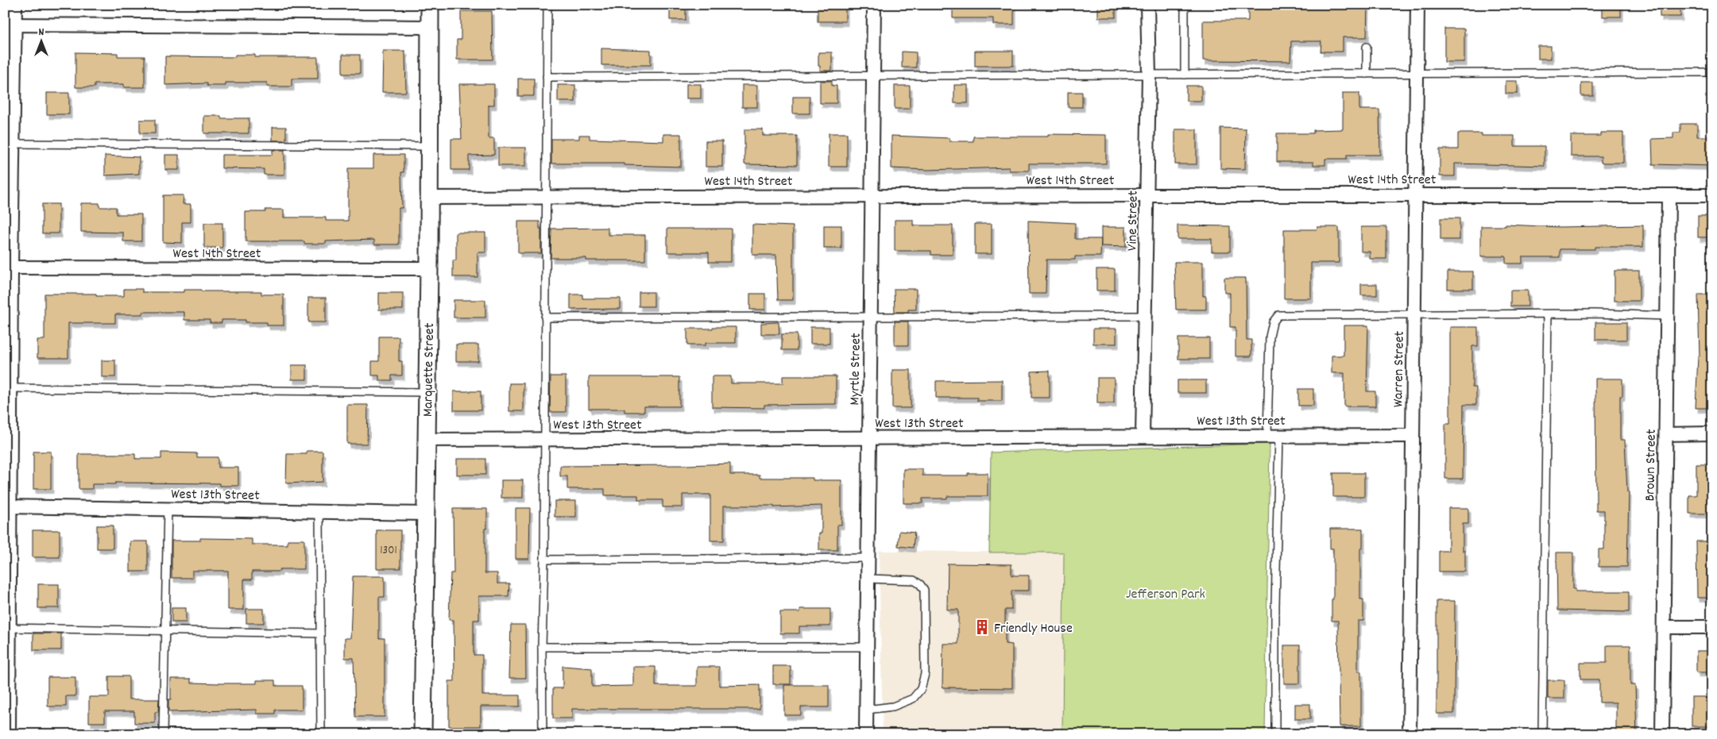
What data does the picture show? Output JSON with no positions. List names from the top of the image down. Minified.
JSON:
{"streets":{"street":["West 14th Street","Vine Street","Myrtle Street","Warren Street","Marquette Street","West 13th Street","Brown Street"]},"crossings":[["West 14th Street","Vine Street"],["West 14th Street","Myrtle Street"],["West 14th Street","Warren Street"],["West 14th Street","Marquette Street"],["West 14th Street","Brown Street"],["Vine Street","West 13th Street"],["Myrtle Street","West 13th Street"],["Warren Street","West 13th Street"],["Marquette Street","West 13th Street"]],"parks":["Jefferson Park"],"places":{"building":["Friendly House"]},"house_numbers":["1301"],"north":"top"}
